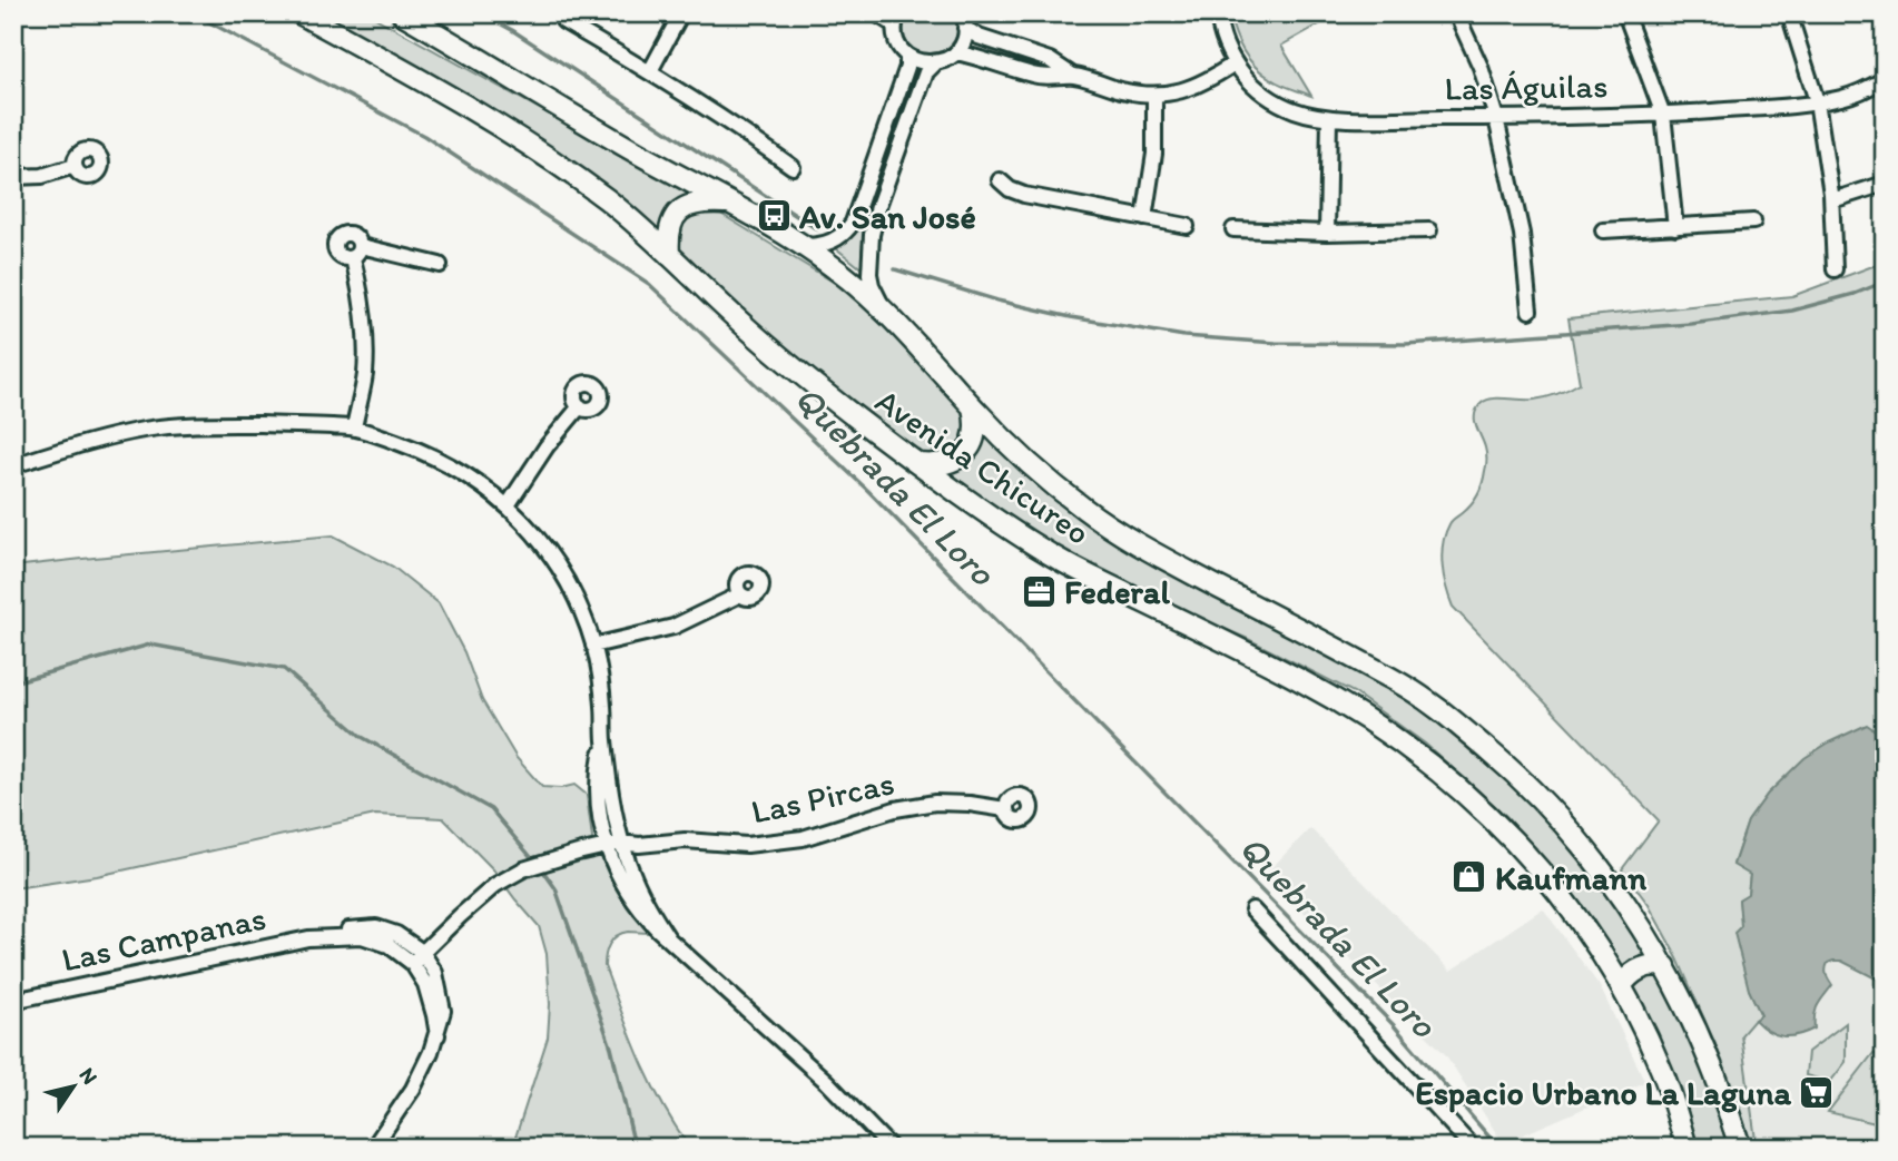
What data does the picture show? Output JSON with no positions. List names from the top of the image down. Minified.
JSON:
{"streets":{"main road":["Avenida Chicureo"],"street":["Las Águilas","Las Pircas","Las Campanas"]},"water":["Quebrada El Loro"],"places":{"bus stop":["Av. San José"],"office":["Federal"],"shop":["Kaufmann"],"supermarket":["Espacio Urbano La Laguna"]},"north":"top right"}
